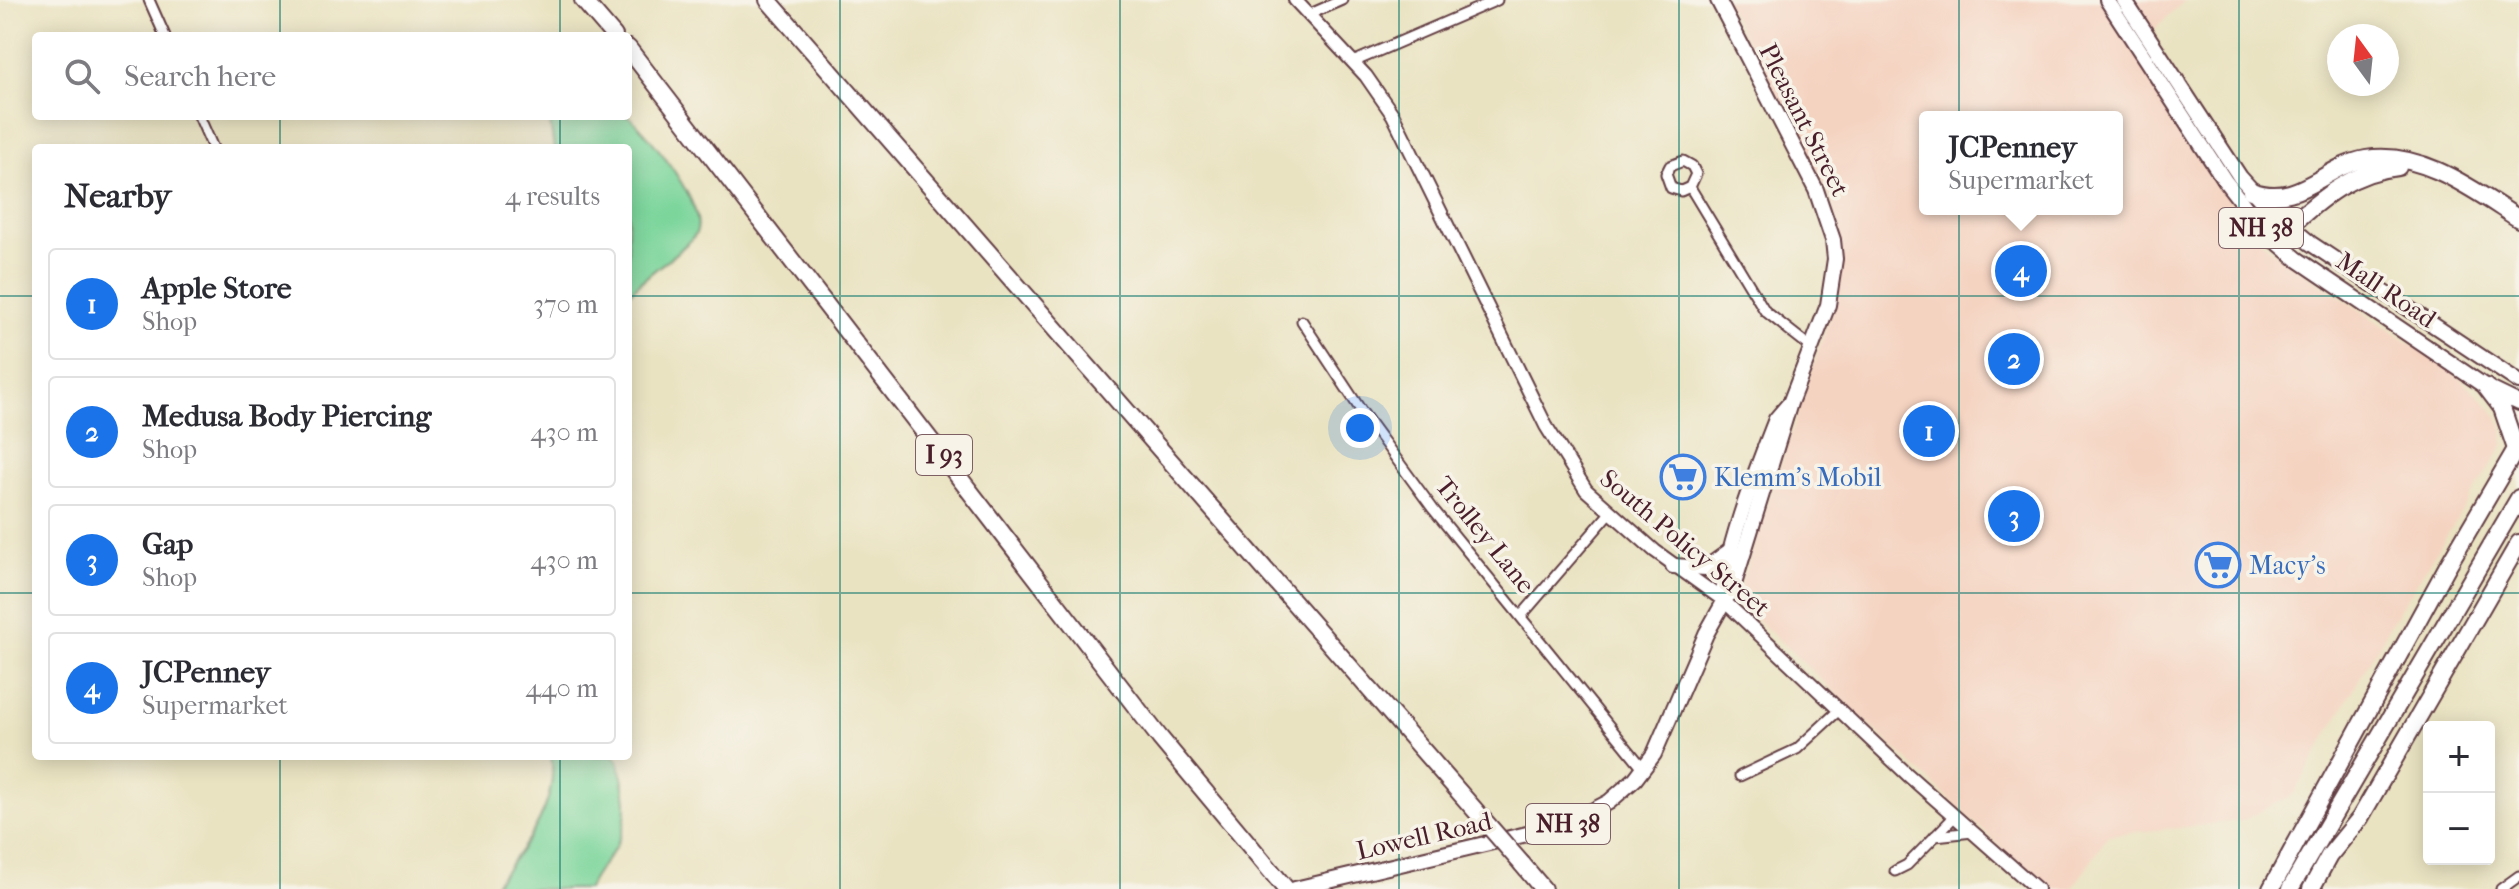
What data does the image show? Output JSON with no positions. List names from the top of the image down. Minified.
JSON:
{"streets":{"highway":["I 93"],"main road":["Pleasant Street","NH 38","Mall Road","Lowell Road"],"street":["Trolley Lane","South Policy Street"]},"crossings":[["Pleasant Street","South Policy Street"],["Pleasant Street","Lowell Road"],["Trolley Lane","Lowell Road"],["South Policy Street","Lowell Road"]],"places":{"supermarket":["Klemm's Mobil","Macy's"]},"north":"top","page":{"search":"Search here","popup":["JCPenney","Supermarket"],"heading":["Nearby","4 results"],"pins":["4","2","1","3"],"list":[{"mark":"1","name":"Apple Store","note":"Shop","value":"370 m"},{"mark":"2","name":"Medusa Body Piercing","note":"Shop","value":"430 m"},{"mark":"3","name":"Gap","note":"Shop","value":"430 m"},{"mark":"4","name":"JCPenney","note":"Supermarket","value":"440 m"}],"map_buttons":["+","−"]}}
